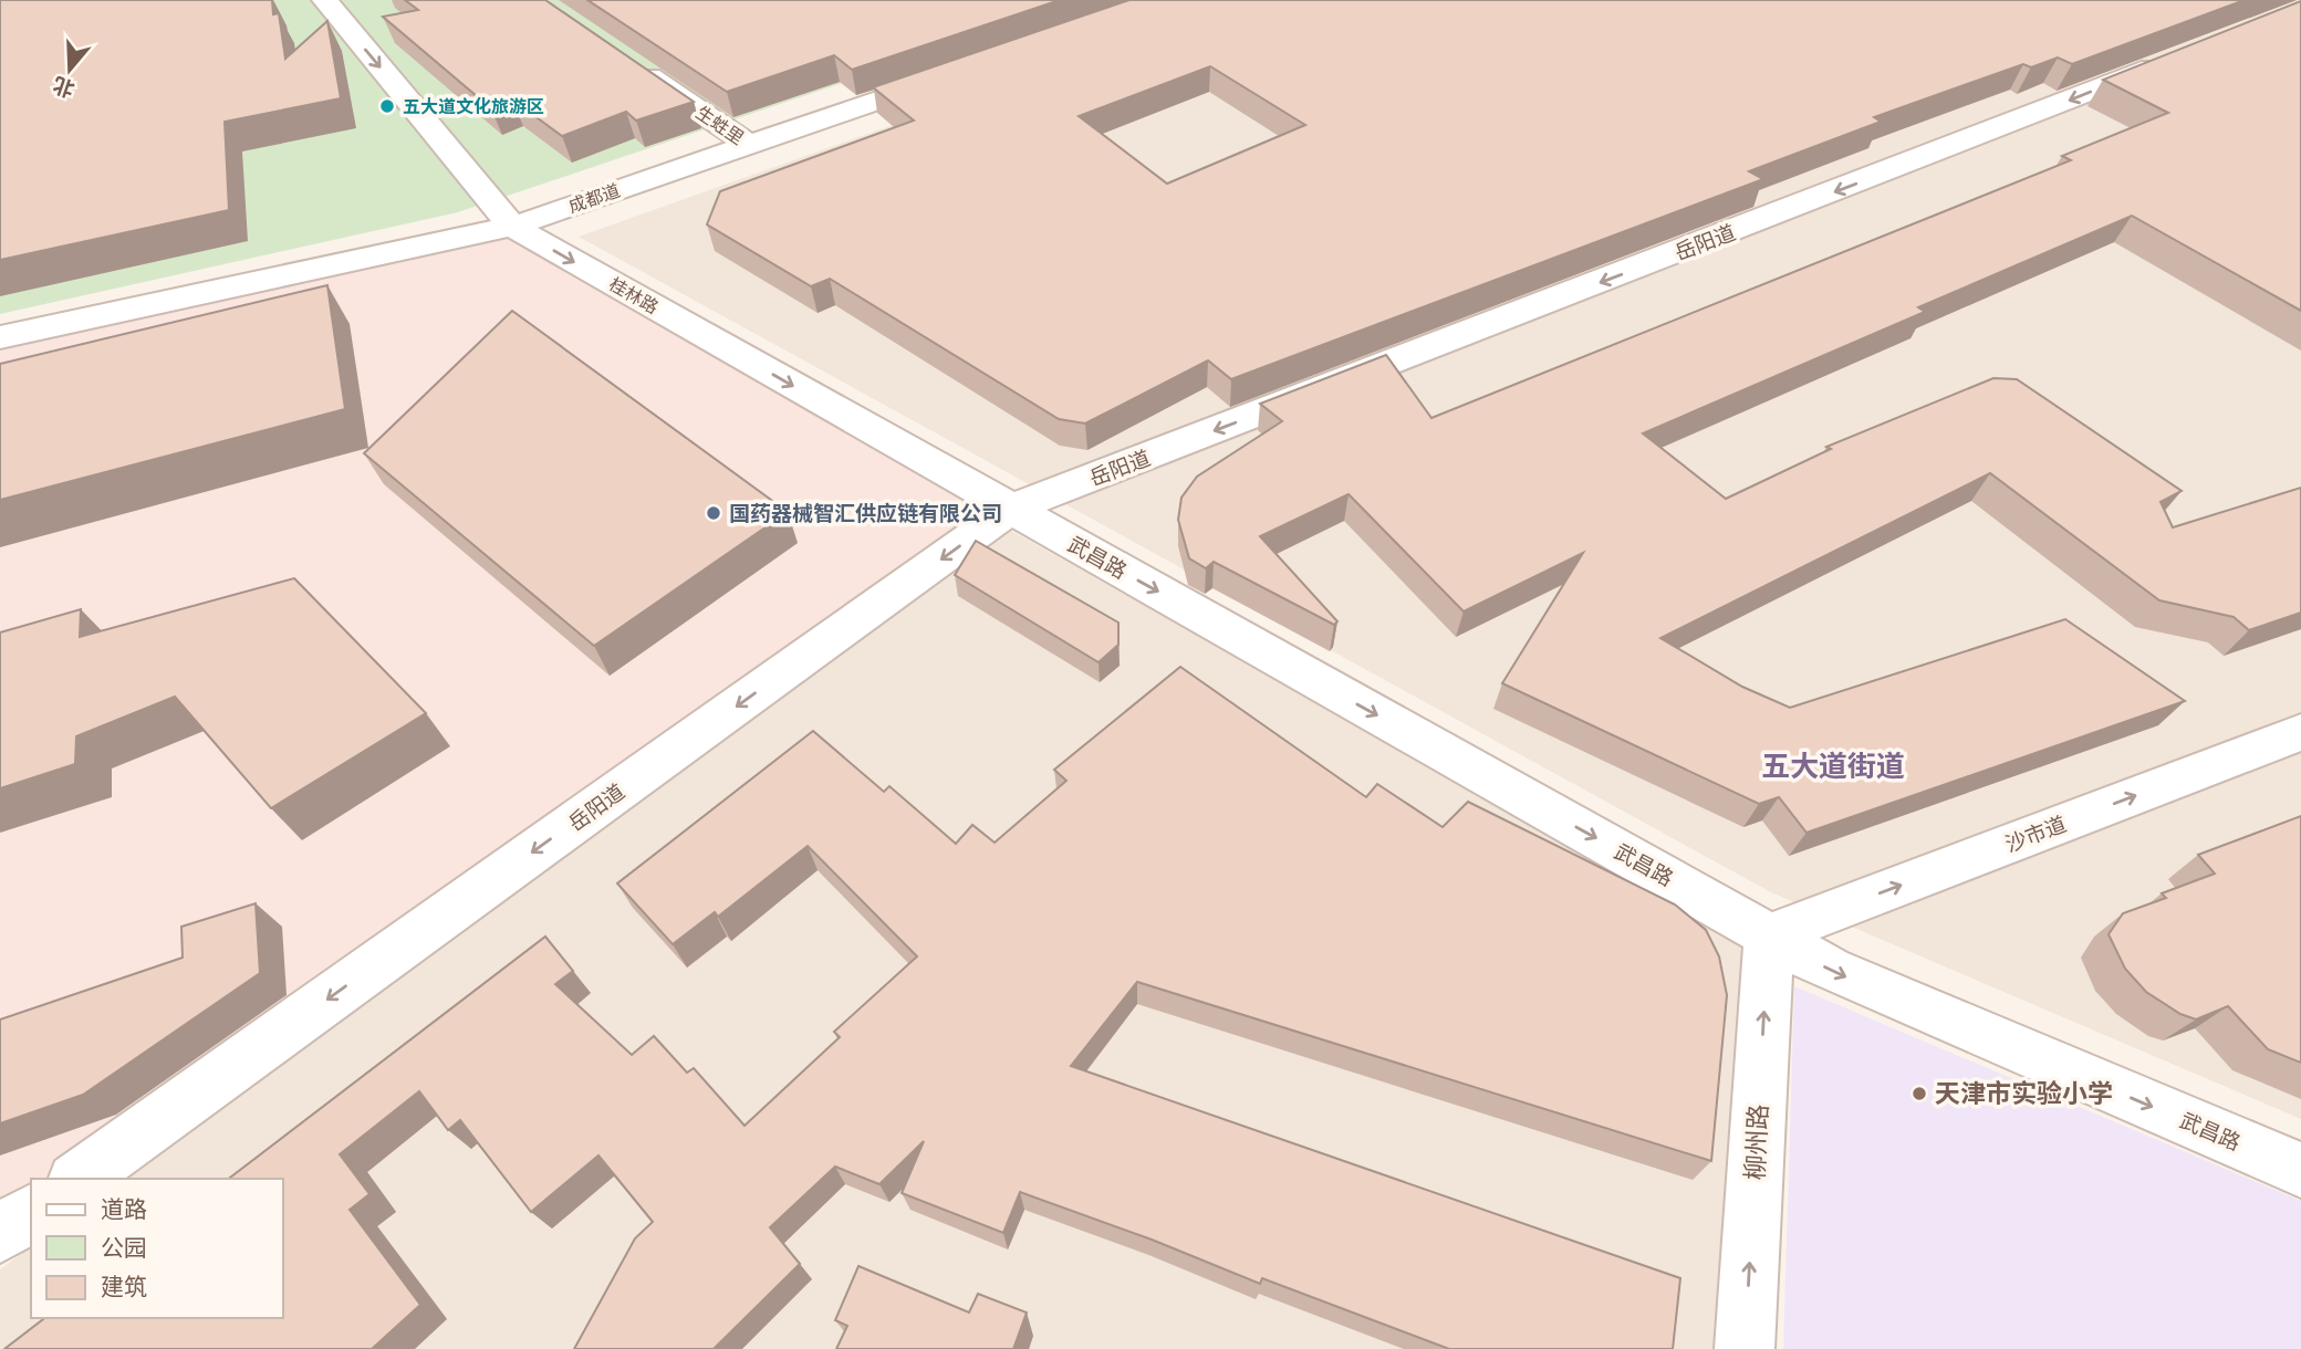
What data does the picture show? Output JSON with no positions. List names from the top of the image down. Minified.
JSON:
{"streets":{"street":["生﨡里","成都道","岳阳道","桂林路","武昌路","沙市道","柳州路"]},"crossings":[["生﨡里","成都道"],["成都道","桂林路"],["岳阳道","桂林路"],["岳阳道","武昌路"],["桂林路","武昌路"],["武昌路","沙市道"],["武昌路","柳州路"],["沙市道","柳州路"]],"one_way":["岳阳道","桂林路","武昌路","沙市道","柳州路"],"districts":["五大道街道"],"places":["五大道文化旅游区","国药器械智汇供应链有限公司","天津市实验小学"],"legend":["道路","公园","建筑"],"north":"bottom"}
